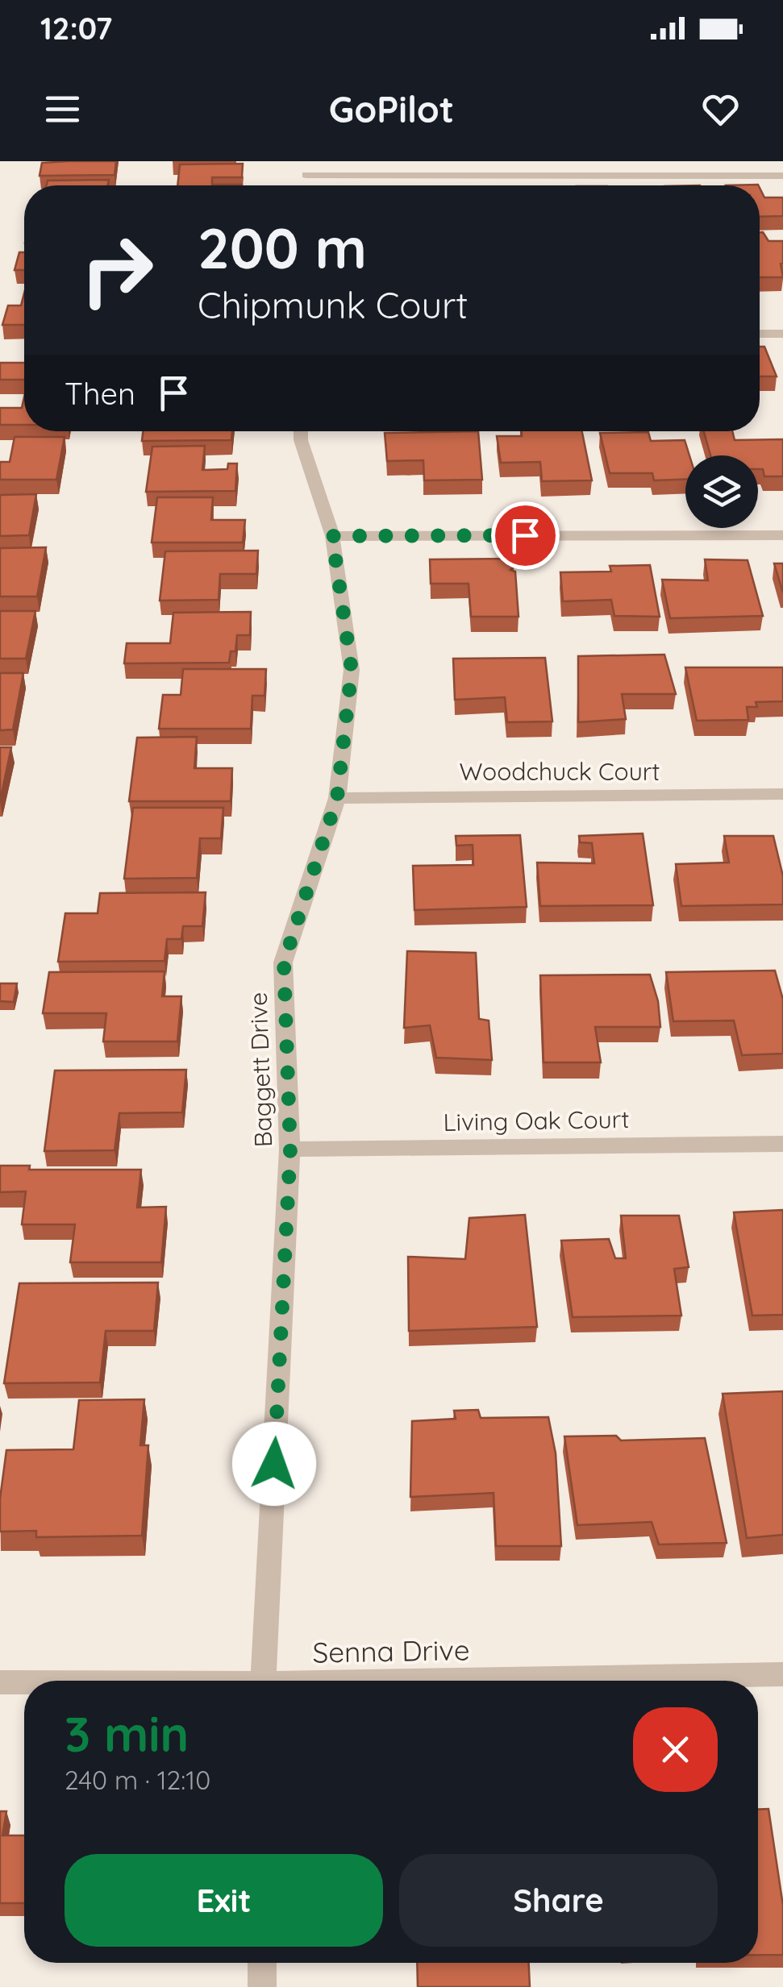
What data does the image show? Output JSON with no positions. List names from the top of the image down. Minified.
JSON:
{"streets":{"street":["Woodchuck Court","Baggett Drive","Living Oak Court","Senna Drive"]},"crossings":[["Woodchuck Court","Baggett Drive"],["Baggett Drive","Living Oak Court"]],"page":{"status":"12:07","header":"GoPilot","turn":["200 m","Chipmunk Court"],"then":"Then","heading":["3 min","240 m · 12:10"],"buttons":["Exit","Share"]}}
